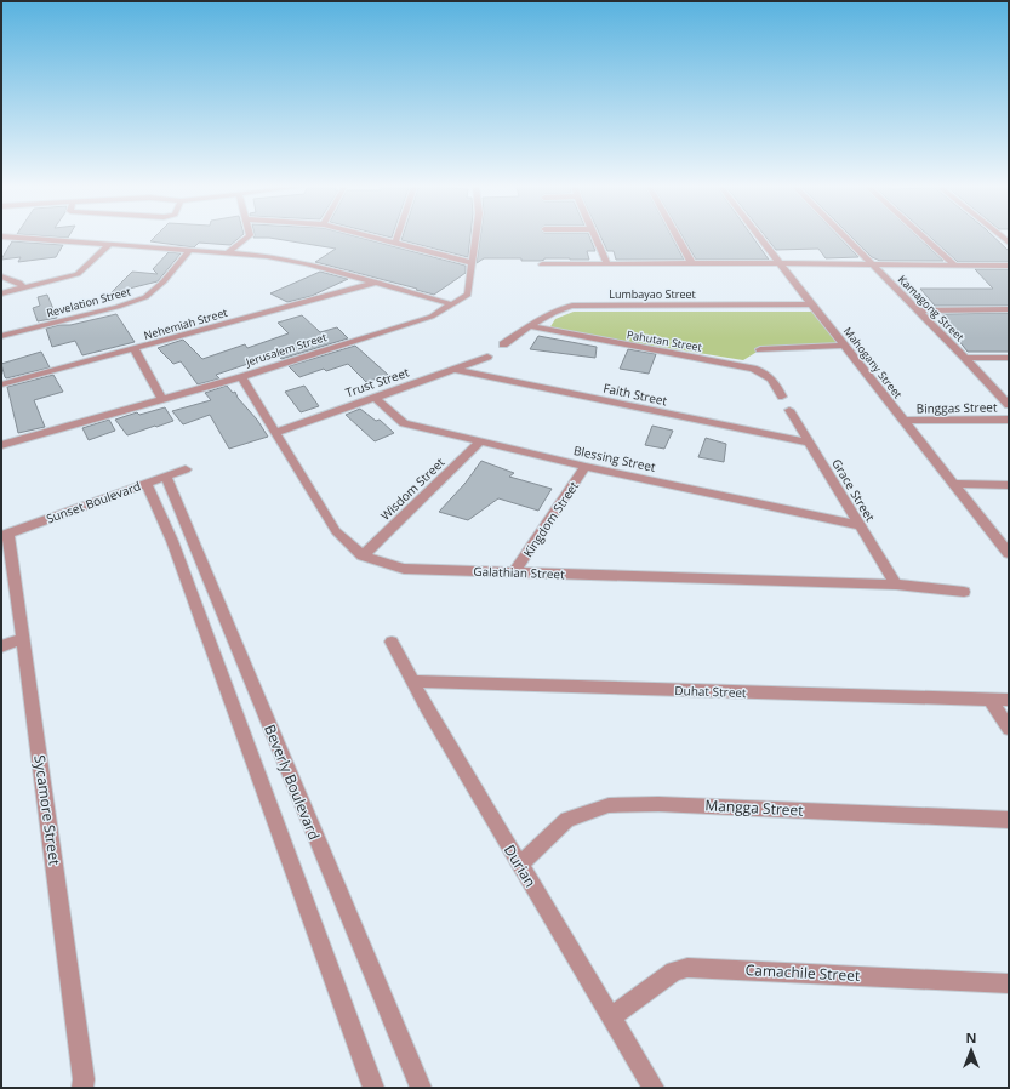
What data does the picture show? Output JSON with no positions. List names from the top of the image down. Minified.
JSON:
{"streets":{"street":["Lumbayao Street","Revelation Street","Kamagong Street","Nehemiah Street","Pahutan Street","Jerusalem Street","Mahogany Street","Trust Street","Faith Street","Binggas Street","Blessing Street","Wisdom Street","Grace Street","Sunset Boulevard","Kingdom Street","Galathian Street","Duhat Street","Beverly Boulevard","Mangga Street","Sycamore Street","Durian","Camachile Street"]},"crossings":[["Lumbayao Street","Pahutan Street"],["Lumbayao Street","Mahogany Street"],["Jerusalem Street","Galathian Street"],["Mahogany Street","Binggas Street"],["Trust Street","Faith Street"],["Trust Street","Blessing Street"],["Trust Street","Galathian Street"],["Faith Street","Grace Street"],["Blessing Street","Wisdom Street"],["Blessing Street","Grace Street"],["Blessing Street","Kingdom Street"],["Wisdom Street","Galathian Street"],["Grace Street","Galathian Street"],["Sunset Boulevard","Beverly Boulevard"],["Sunset Boulevard","Sycamore Street"],["Kingdom Street","Galathian Street"],["Duhat Street","Durian"],["Mangga Street","Durian"],["Durian","Camachile Street"]],"north":"top"}
